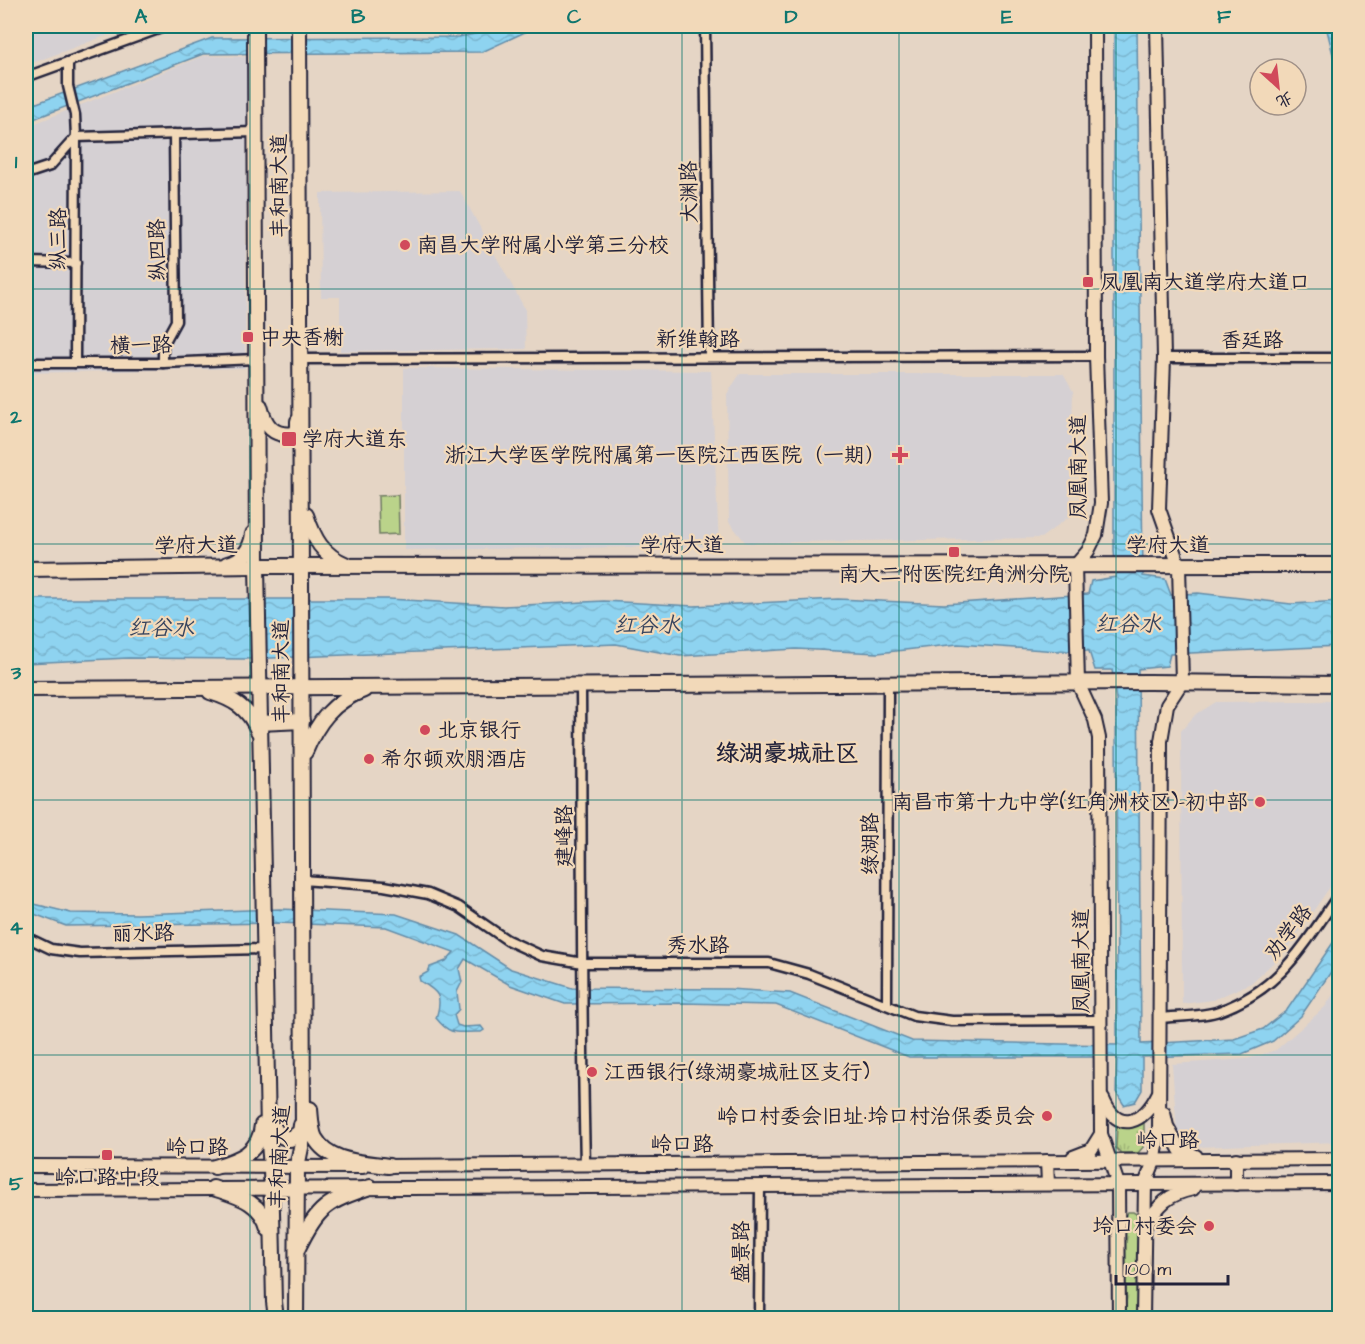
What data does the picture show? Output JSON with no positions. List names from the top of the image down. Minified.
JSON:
{"streets":{"main road":["丰和南大道","凤凰南大道","学府大道","岭口路"],"street":["大渊路","纵三路","纵四路","新维翰路","香廷路","横一路","建峰路","绿湖路","劝学路","丽水路","秀水路","盛景路"]},"crossings":[["丰和南大道","新维翰路"],["丰和南大道","横一路"],["丰和南大道","学府大道"],["丰和南大道","丽水路"],["丰和南大道","秀水路"],["丰和南大道","岭口路"],["大渊路","新维翰路"],["纵三路","横一路"],["纵四路","横一路"],["新维翰路","凤凰南大道"],["凤凰南大道","学府大道"],["凤凰南大道","秀水路"],["建峰路","秀水路"],["建峰路","岭口路"],["绿湖路","秀水路"],["岭口路","盛景路"]],"districts":["绿湖豪城社区"],"water":["红谷水"],"places":{"other":["南昌大学附属小学第三分校","北京银行","希尔顿欢朋酒店","南昌市第十九中学(红角洲校区)-初中部","江西银行(绿湖豪城社区支行)","岭口村委会旧址·坽口村治保委员会","坽口村委会"],"transit":["凤凰南大道学府大道口","中央香榭","学府大道东","南大二附医院红角洲分院","岭口路中段"],"health":["浙江大学医学院附属第一医院江西医院（一期）"]},"scale_bar":"100 m","north":"bottom right","grid":{"columns":["A","B","C","D","E","F"],"rows":["1","2","3","4","5"]}}
